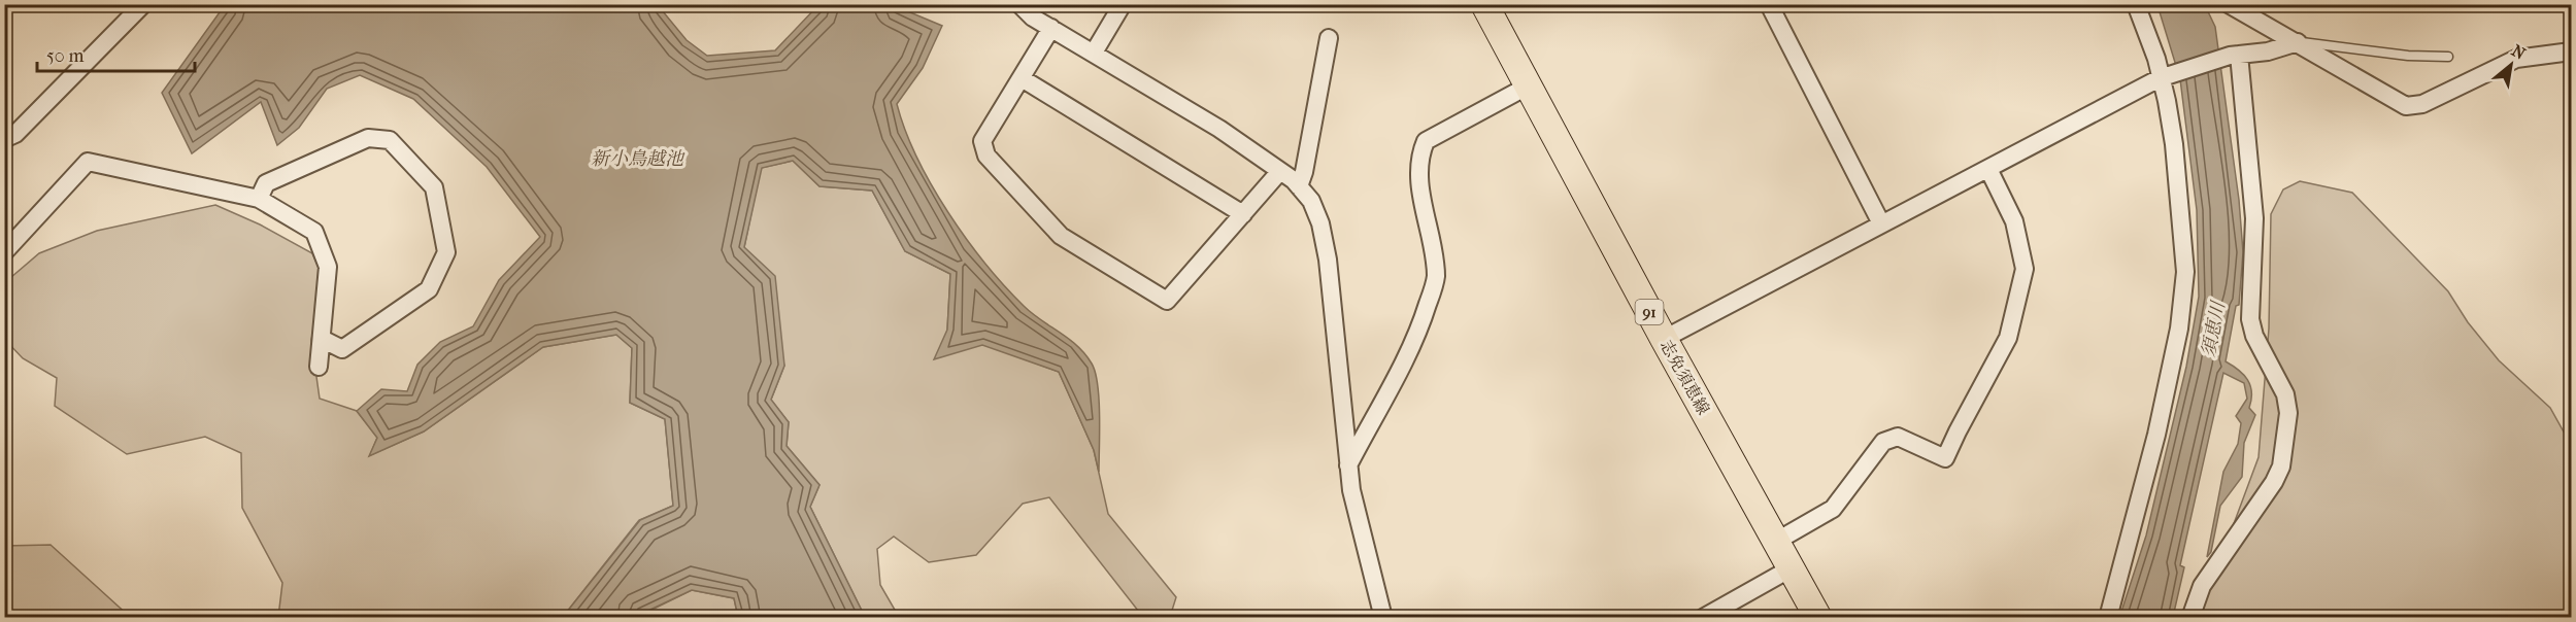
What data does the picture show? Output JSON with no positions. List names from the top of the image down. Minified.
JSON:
{"streets":{"main road":["91","志免須恵線"]},"water":["新小鳥越池","須恵川"],"scale_bar":"50 m","north":"top right"}
